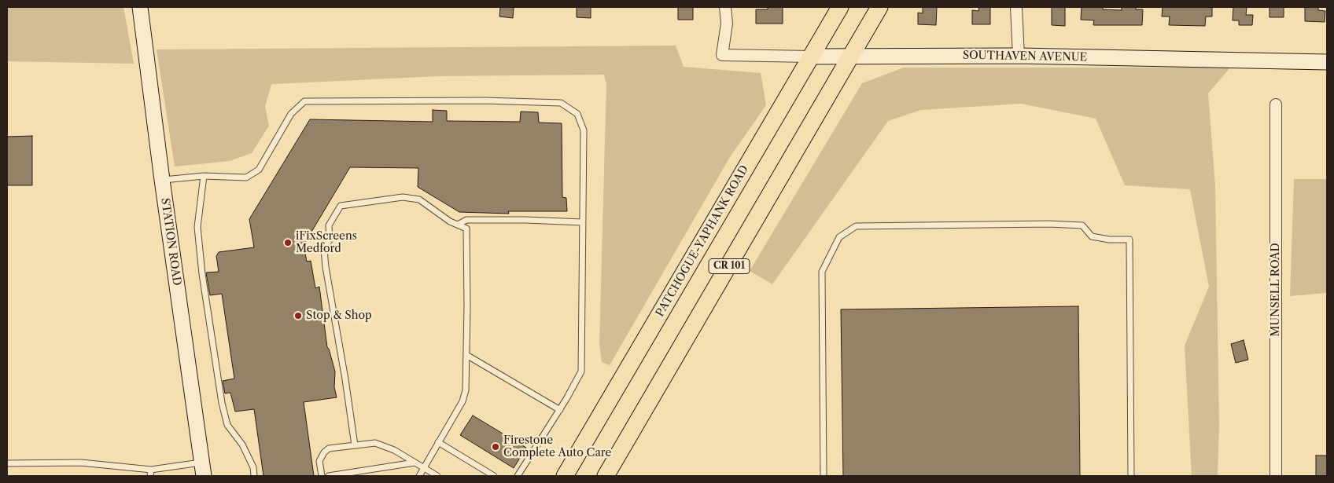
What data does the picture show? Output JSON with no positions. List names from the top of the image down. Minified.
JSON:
{"streets":{"main road":["PATCHOGUE-YAPHANK ROAD","CR 101"],"street":["SOUTHAVEN AVENUE","STATION ROAD","MUNSELL ROAD"]},"crossings":[["SOUTHAVEN AVENUE","PATCHOGUE-YAPHANK ROAD"],["SOUTHAVEN AVENUE","CR 101"]],"places":["iFixScreens Medford","Stop & Shop","Firestone Complete Auto Care"]}
